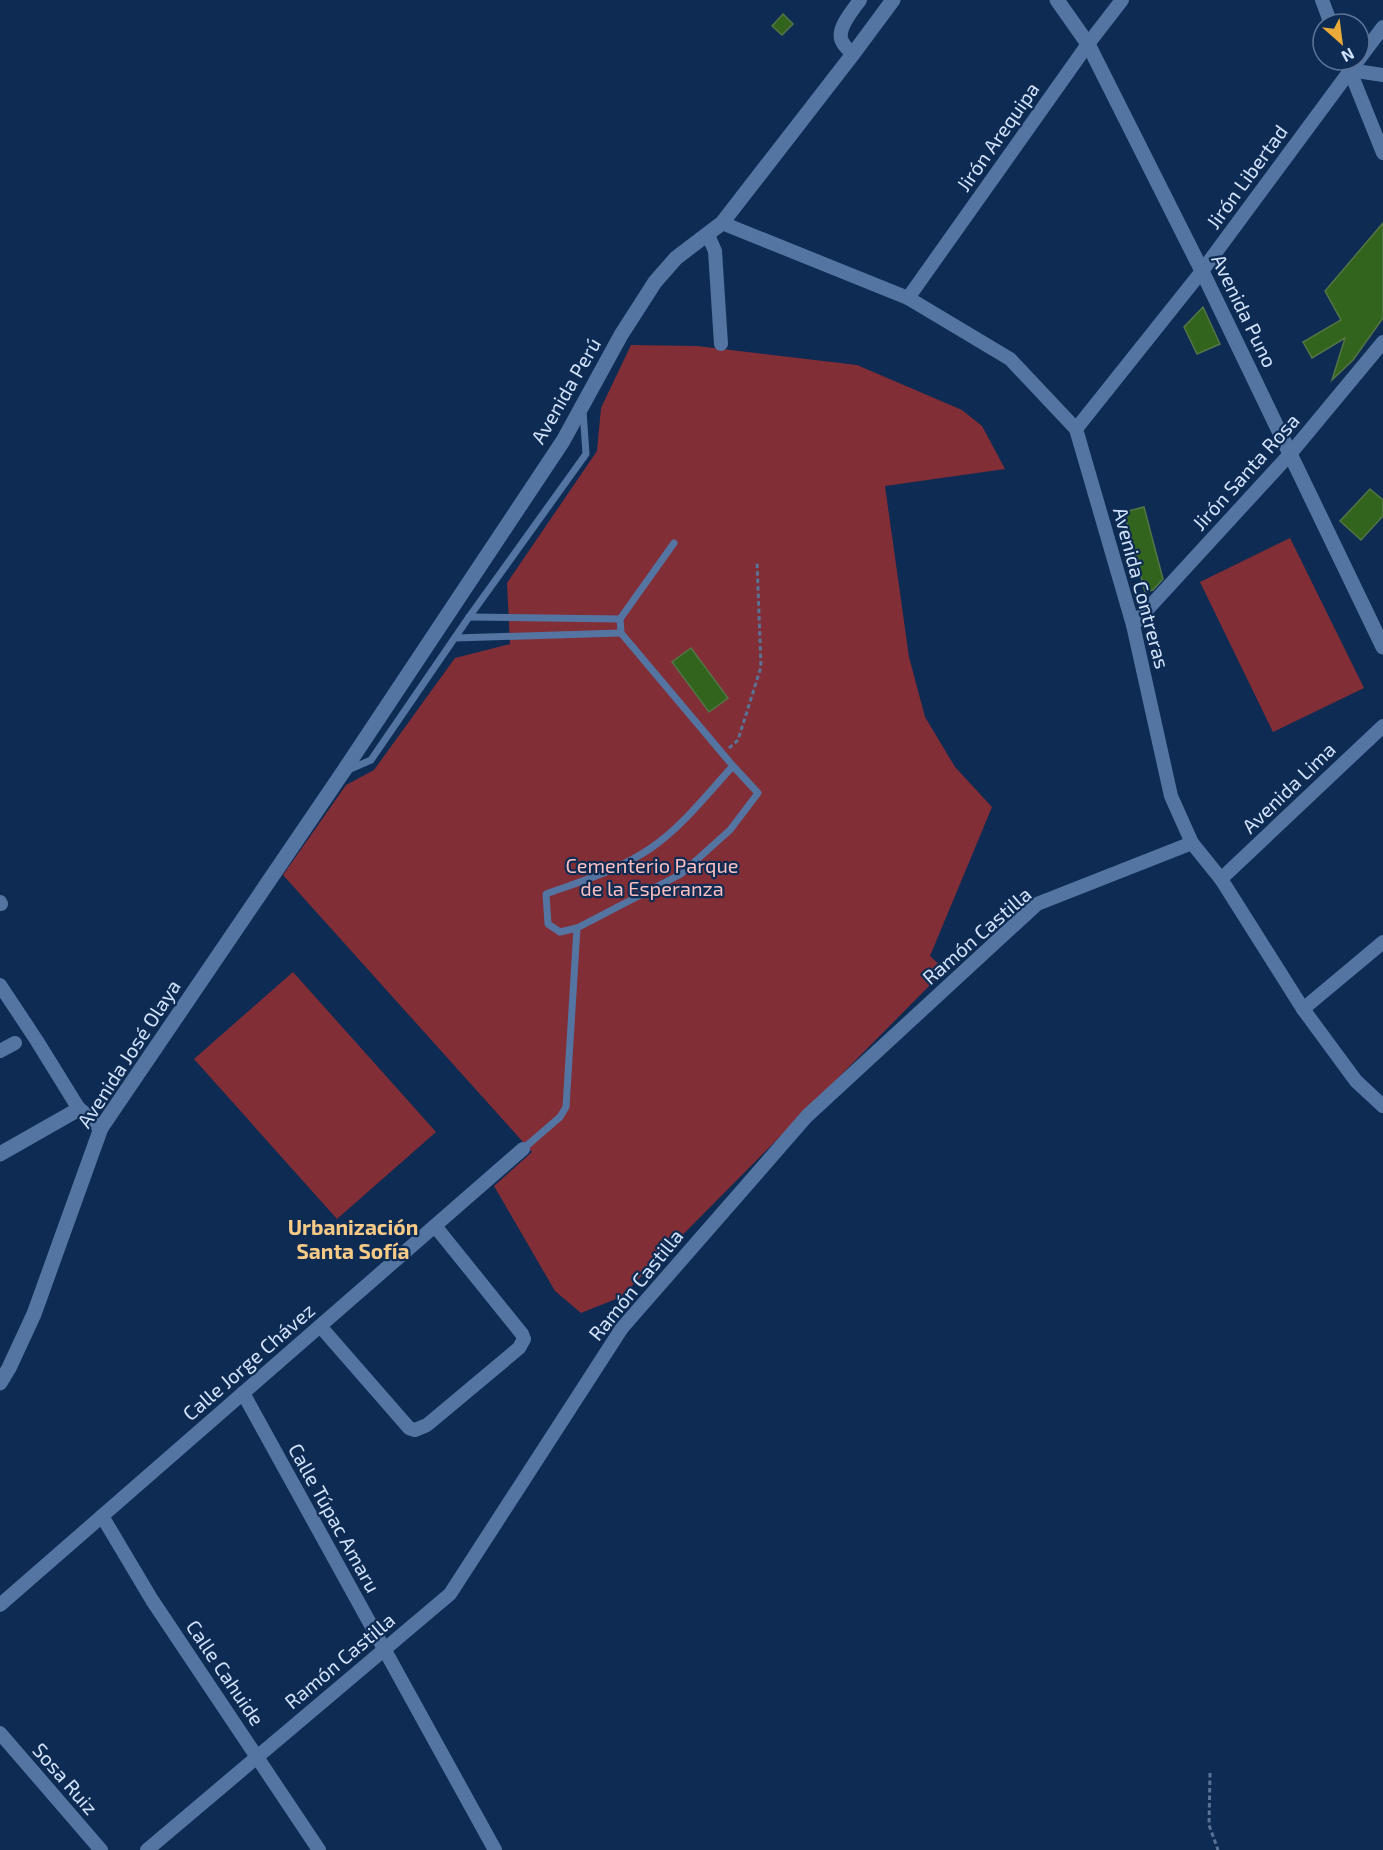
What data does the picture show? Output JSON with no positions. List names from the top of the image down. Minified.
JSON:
{"streets":{"main road":["Avenida Puno","Avenida Perú","Avenida José Olaya"],"street":["Jirón Arequipa","Jirón Libertad","Jirón Santa Rosa","Avenida Contreras","Avenida Lima","Ramón Castilla","Calle Jorge Chávez","Calle Túpac Amaru","Calle Cahuide","Sosa Ruiz"]},"crossings":[["Jirón Arequipa","Avenida Puno"],["Jirón Arequipa","Avenida Contreras"],["Jirón Libertad","Avenida Puno"],["Jirón Libertad","Avenida Contreras"],["Avenida Puno","Jirón Santa Rosa"],["Avenida Perú","Avenida Contreras"],["Avenida Perú","Avenida José Olaya"],["Jirón Santa Rosa","Avenida Contreras"],["Avenida Contreras","Avenida Lima"],["Avenida Contreras","Ramón Castilla"],["Ramón Castilla","Calle Túpac Amaru"],["Ramón Castilla","Calle Cahuide"],["Calle Jorge Chávez","Calle Túpac Amaru"],["Calle Jorge Chávez","Calle Cahuide"]],"districts":["Urbanización Santa Sofía"],"parks":["Cementerio Parque de la Esperanza"],"north":"bottom right"}
